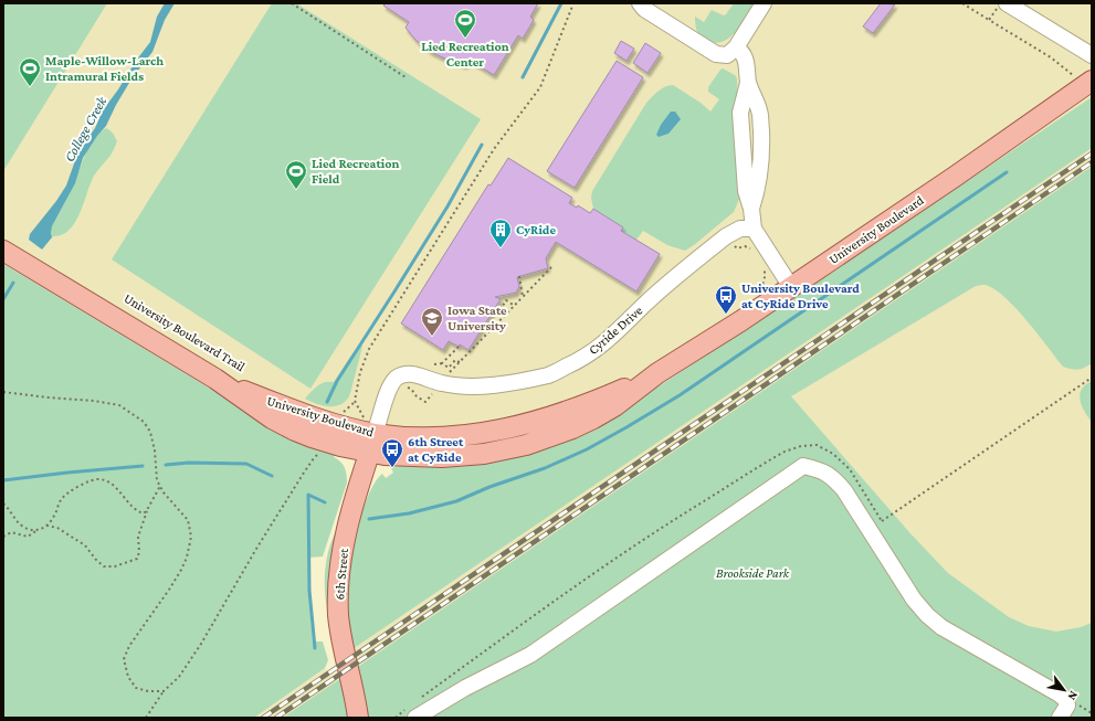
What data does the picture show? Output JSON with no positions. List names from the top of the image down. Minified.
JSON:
{"streets":{"main road":["University Boulevard","6th Street"],"street":["Cyride Drive"]},"crossings":[["University Boulevard","Cyride Drive"],["University Boulevard","6th Street"],["Cyride Drive","6th Street"]],"water":["College Creek"],"parks":["Brookside Park"],"places":{"sports":["Lied Recreation Center","Maple-Willow-Larch Intramural Fields","Lied Recreation Field"],"building":["CyRide"],"bus stop":["University Boulevard at CyRide Drive","6th Street at CyRide"],"school or university":["Iowa State University"]},"north":"bottom right"}
